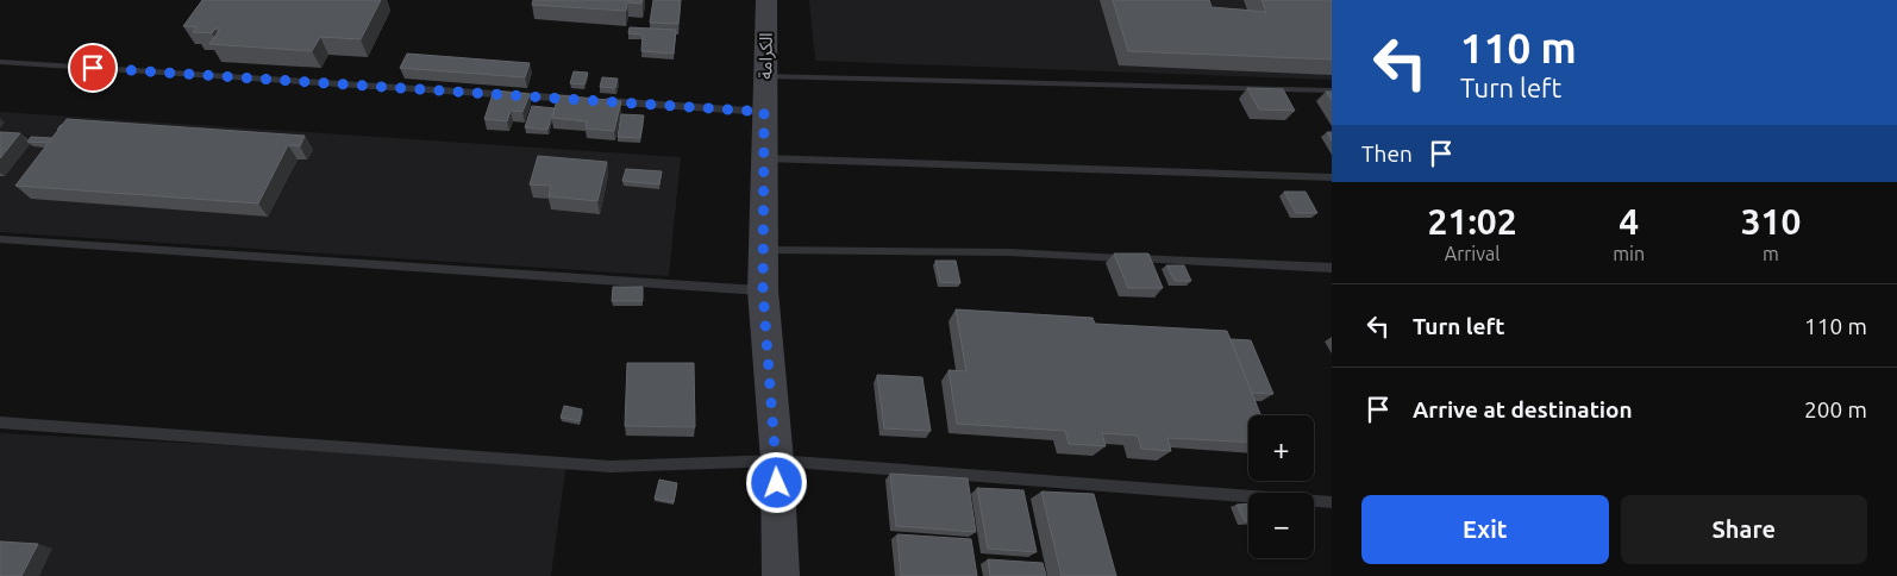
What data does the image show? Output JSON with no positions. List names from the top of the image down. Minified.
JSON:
{"streets":{"main road":["الكرامة"]},"page":{"turn":["110 m","Turn left"],"then":"Then","eta":["21:02","Arrival","4","min","310","m"],"list":[{"name":"Turn left","value":"110 m"},{"name":"Arrive at destination","value":"200 m"}],"map_buttons":["+","−"],"buttons":["Exit","Share"]}}
